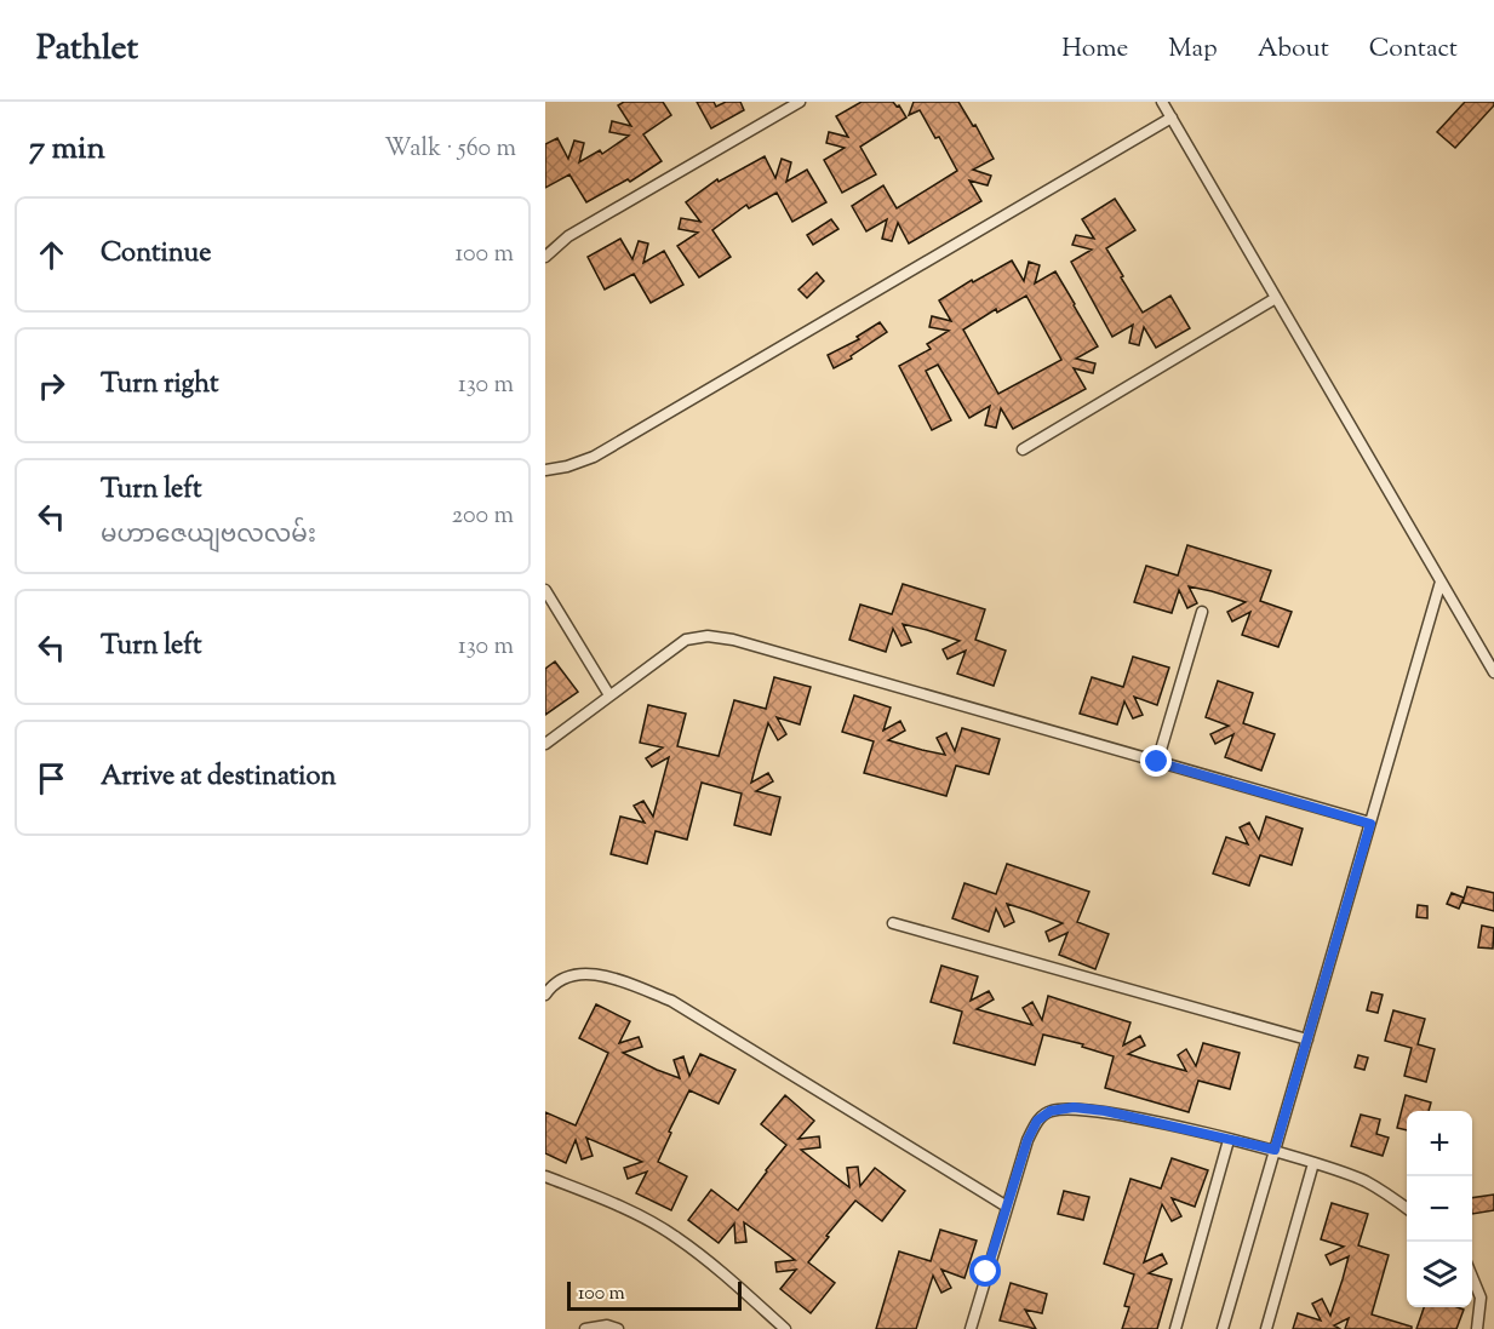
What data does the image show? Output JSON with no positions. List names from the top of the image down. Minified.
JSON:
{"scale_bar":"100 m","page":{"header":"Pathlet","nav":["Home","Map","About","Contact"],"heading":["7 min","Walk · 560 m"],"list":[["Continue","100 m"],["Turn right","130 m"],["Turn left","မဟာဇေယျဗလလမ်း","200 m"],["Turn left","130 m"],"Arrive at destination"],"map_buttons":["+","−"],"scale":"100 m"}}
